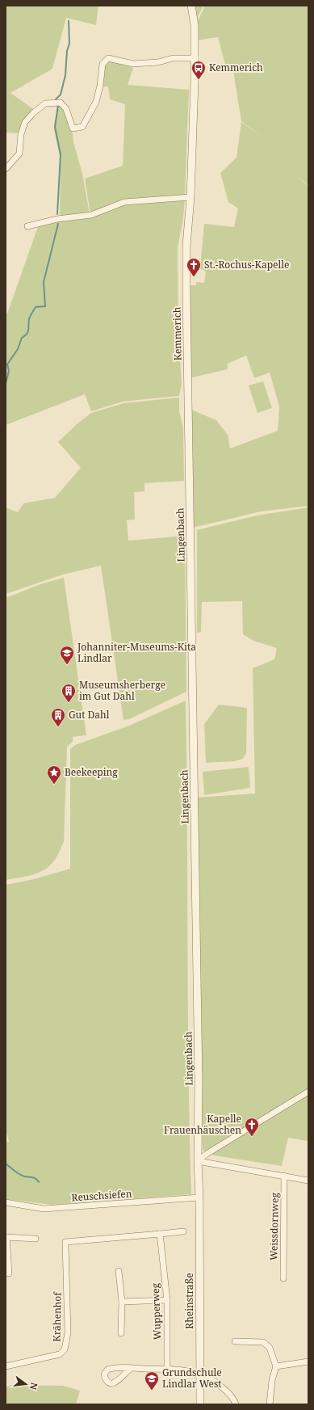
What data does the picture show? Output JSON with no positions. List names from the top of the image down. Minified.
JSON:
{"streets":{"street":["Kemmerich","Lingenbach","Reuschsiefen","Weissdornweg","Rheinstraße","Wupperweg","Krähenhof"]},"crossings":[["Kemmerich","Lingenbach"],["Lingenbach","Reuschsiefen"],["Lingenbach","Rheinstraße"],["Reuschsiefen","Rheinstraße"],["Wupperweg","Krähenhof"]],"places":{"bus stop":["Kemmerich"],"church":["St.-Rochus-Kapelle","Kapelle Frauenhäuschen"],"school or university":["Johanniter-Museums-Kita Lindlar","Grundschule Lindlar West"],"building":["Museumsherberge im Gut Dahl","Gut Dahl"],"place":["Beekeeping"]},"north":"right"}
